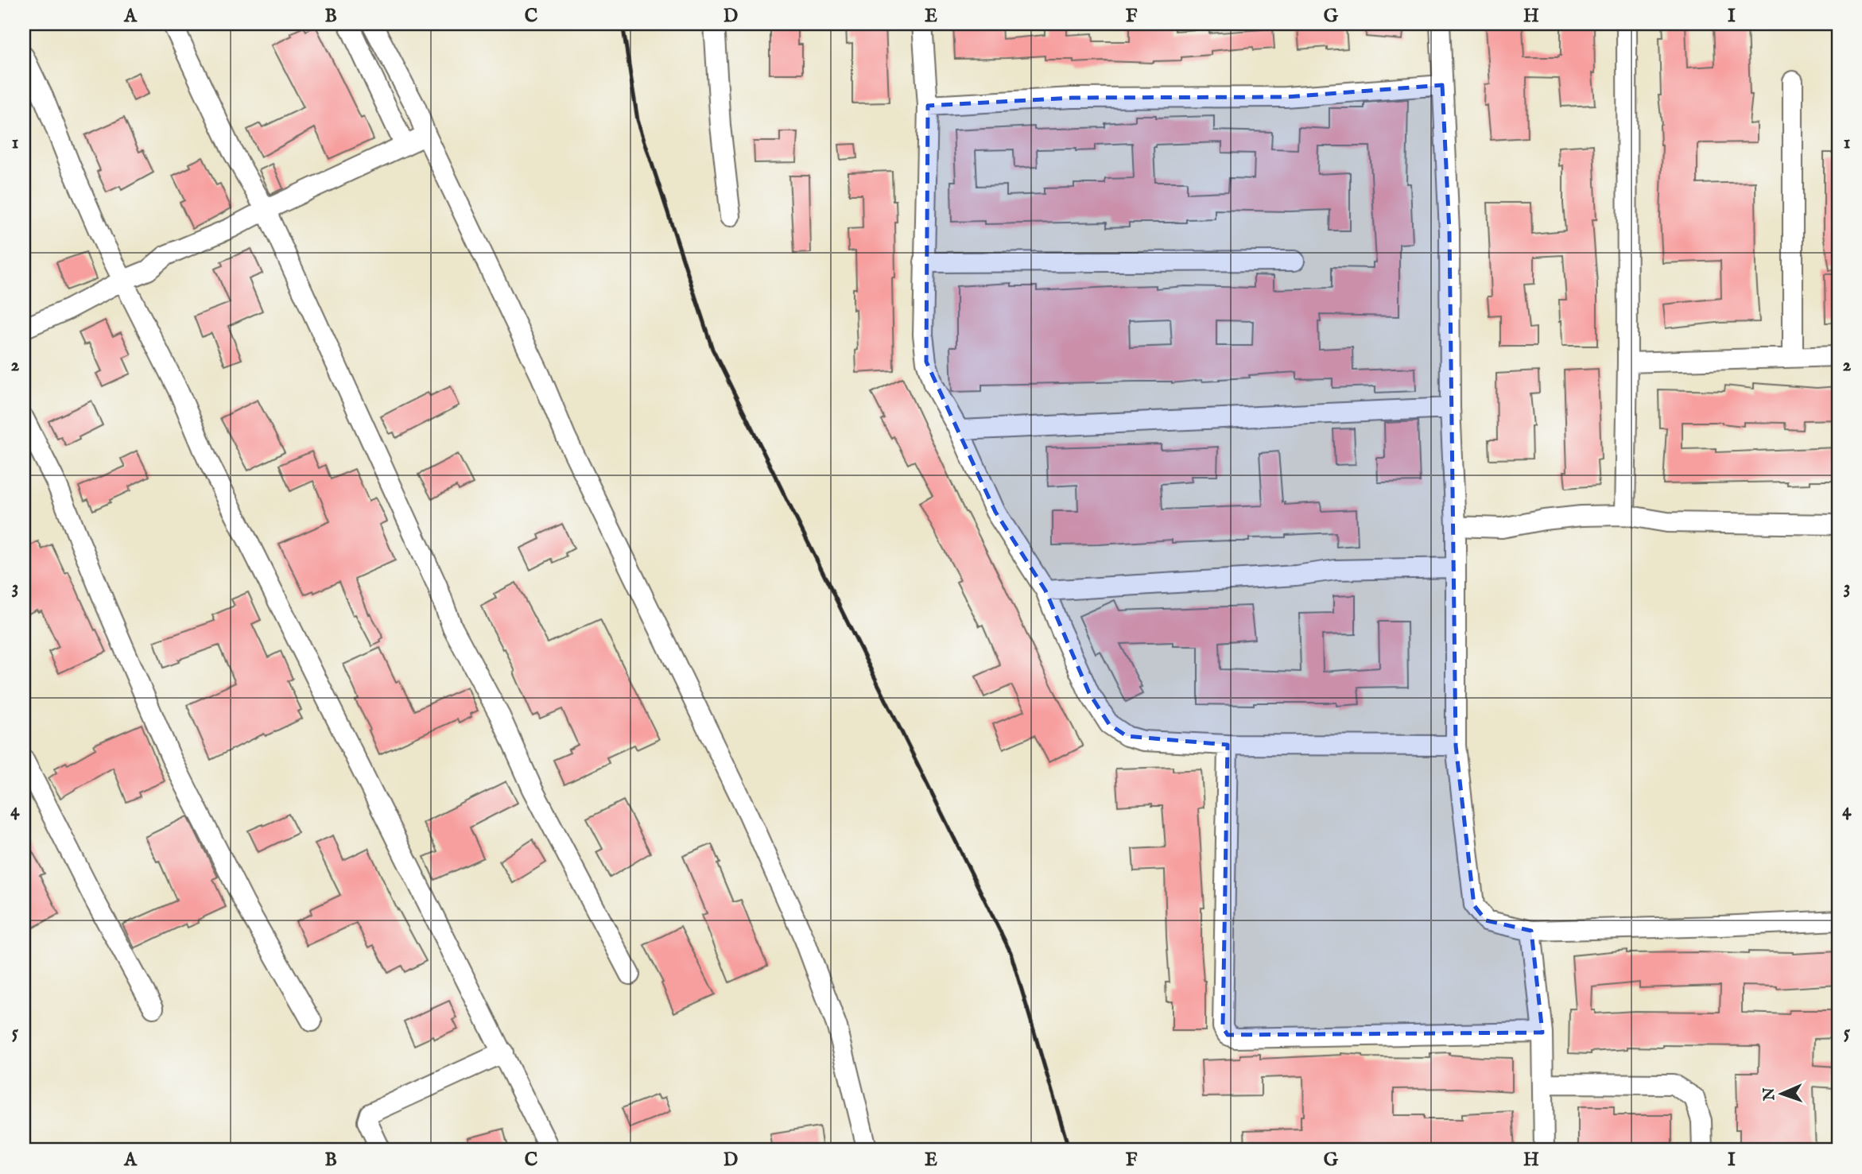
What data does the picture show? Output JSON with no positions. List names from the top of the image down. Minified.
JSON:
{"north":"left","grid":{"columns":["A","B","C","D","E","F","G","H","I"],"rows":["1","2","3","4","5"]}}
